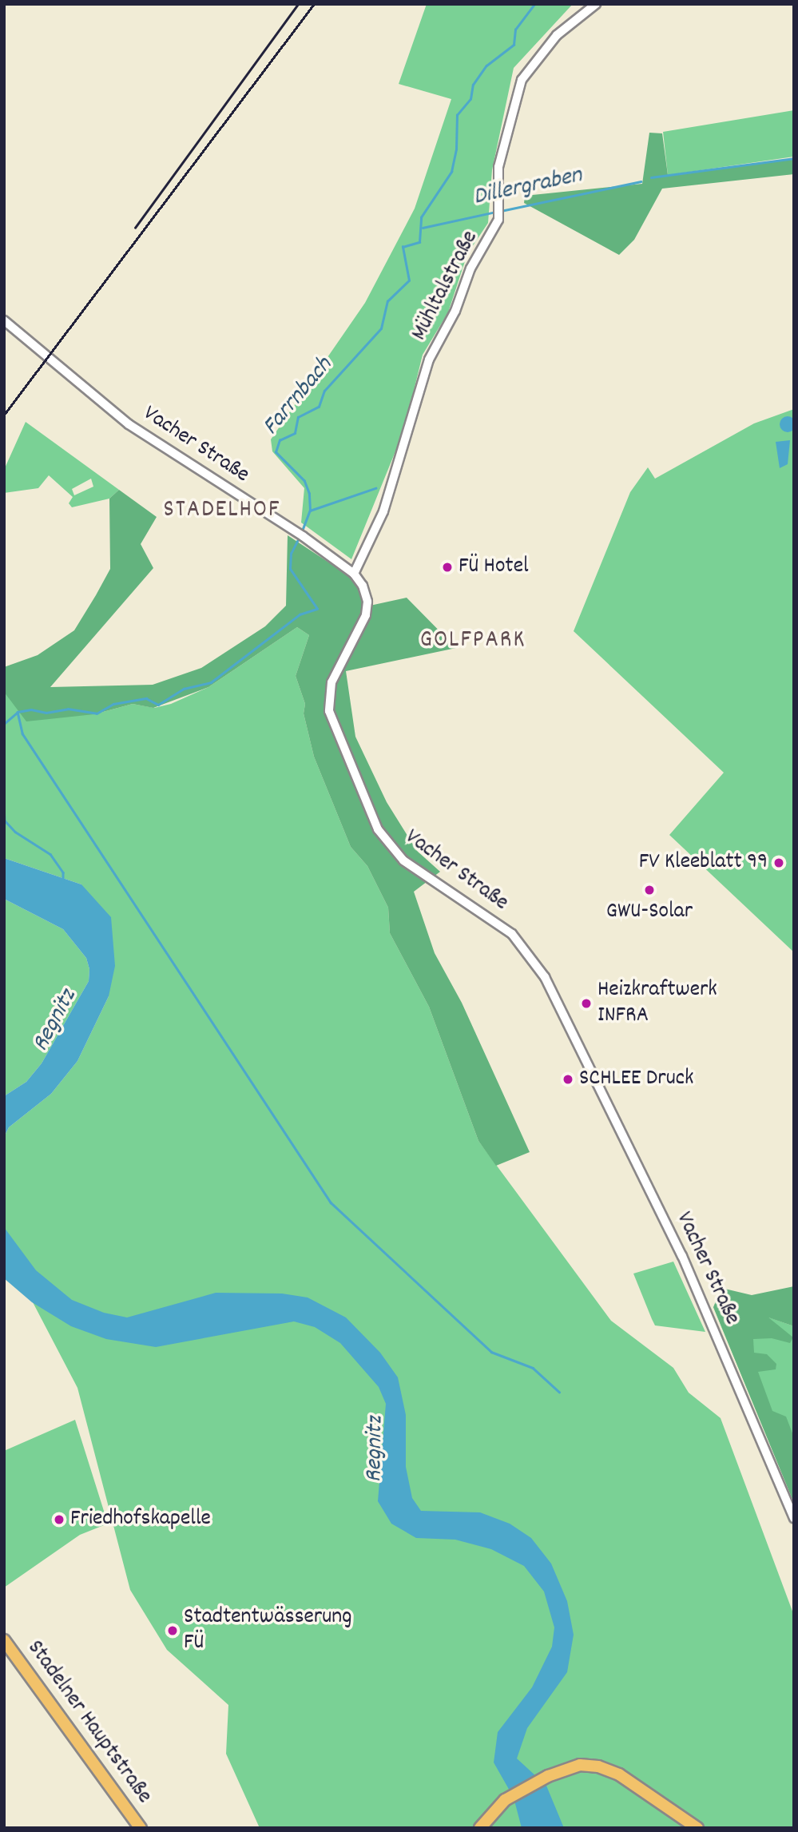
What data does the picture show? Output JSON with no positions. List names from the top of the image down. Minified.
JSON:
{"streets":{"main road":["Stadelner Hauptstraße"],"street":["Mühltalstraße","Vacher Straße"]},"crossings":[["Mühltalstraße","Vacher Straße"]],"districts":["STADELHOF","GOLFPARK"],"water":["Dillergraben","Farrnbach","Regnitz"],"places":["FÜ Hotel","FV Kleeblatt 99","GWU-Solar","Heizkraftwerk INFRA","SCHLEE Druck","Friedhofskapelle","Stadtentwässerung FÜ"]}
